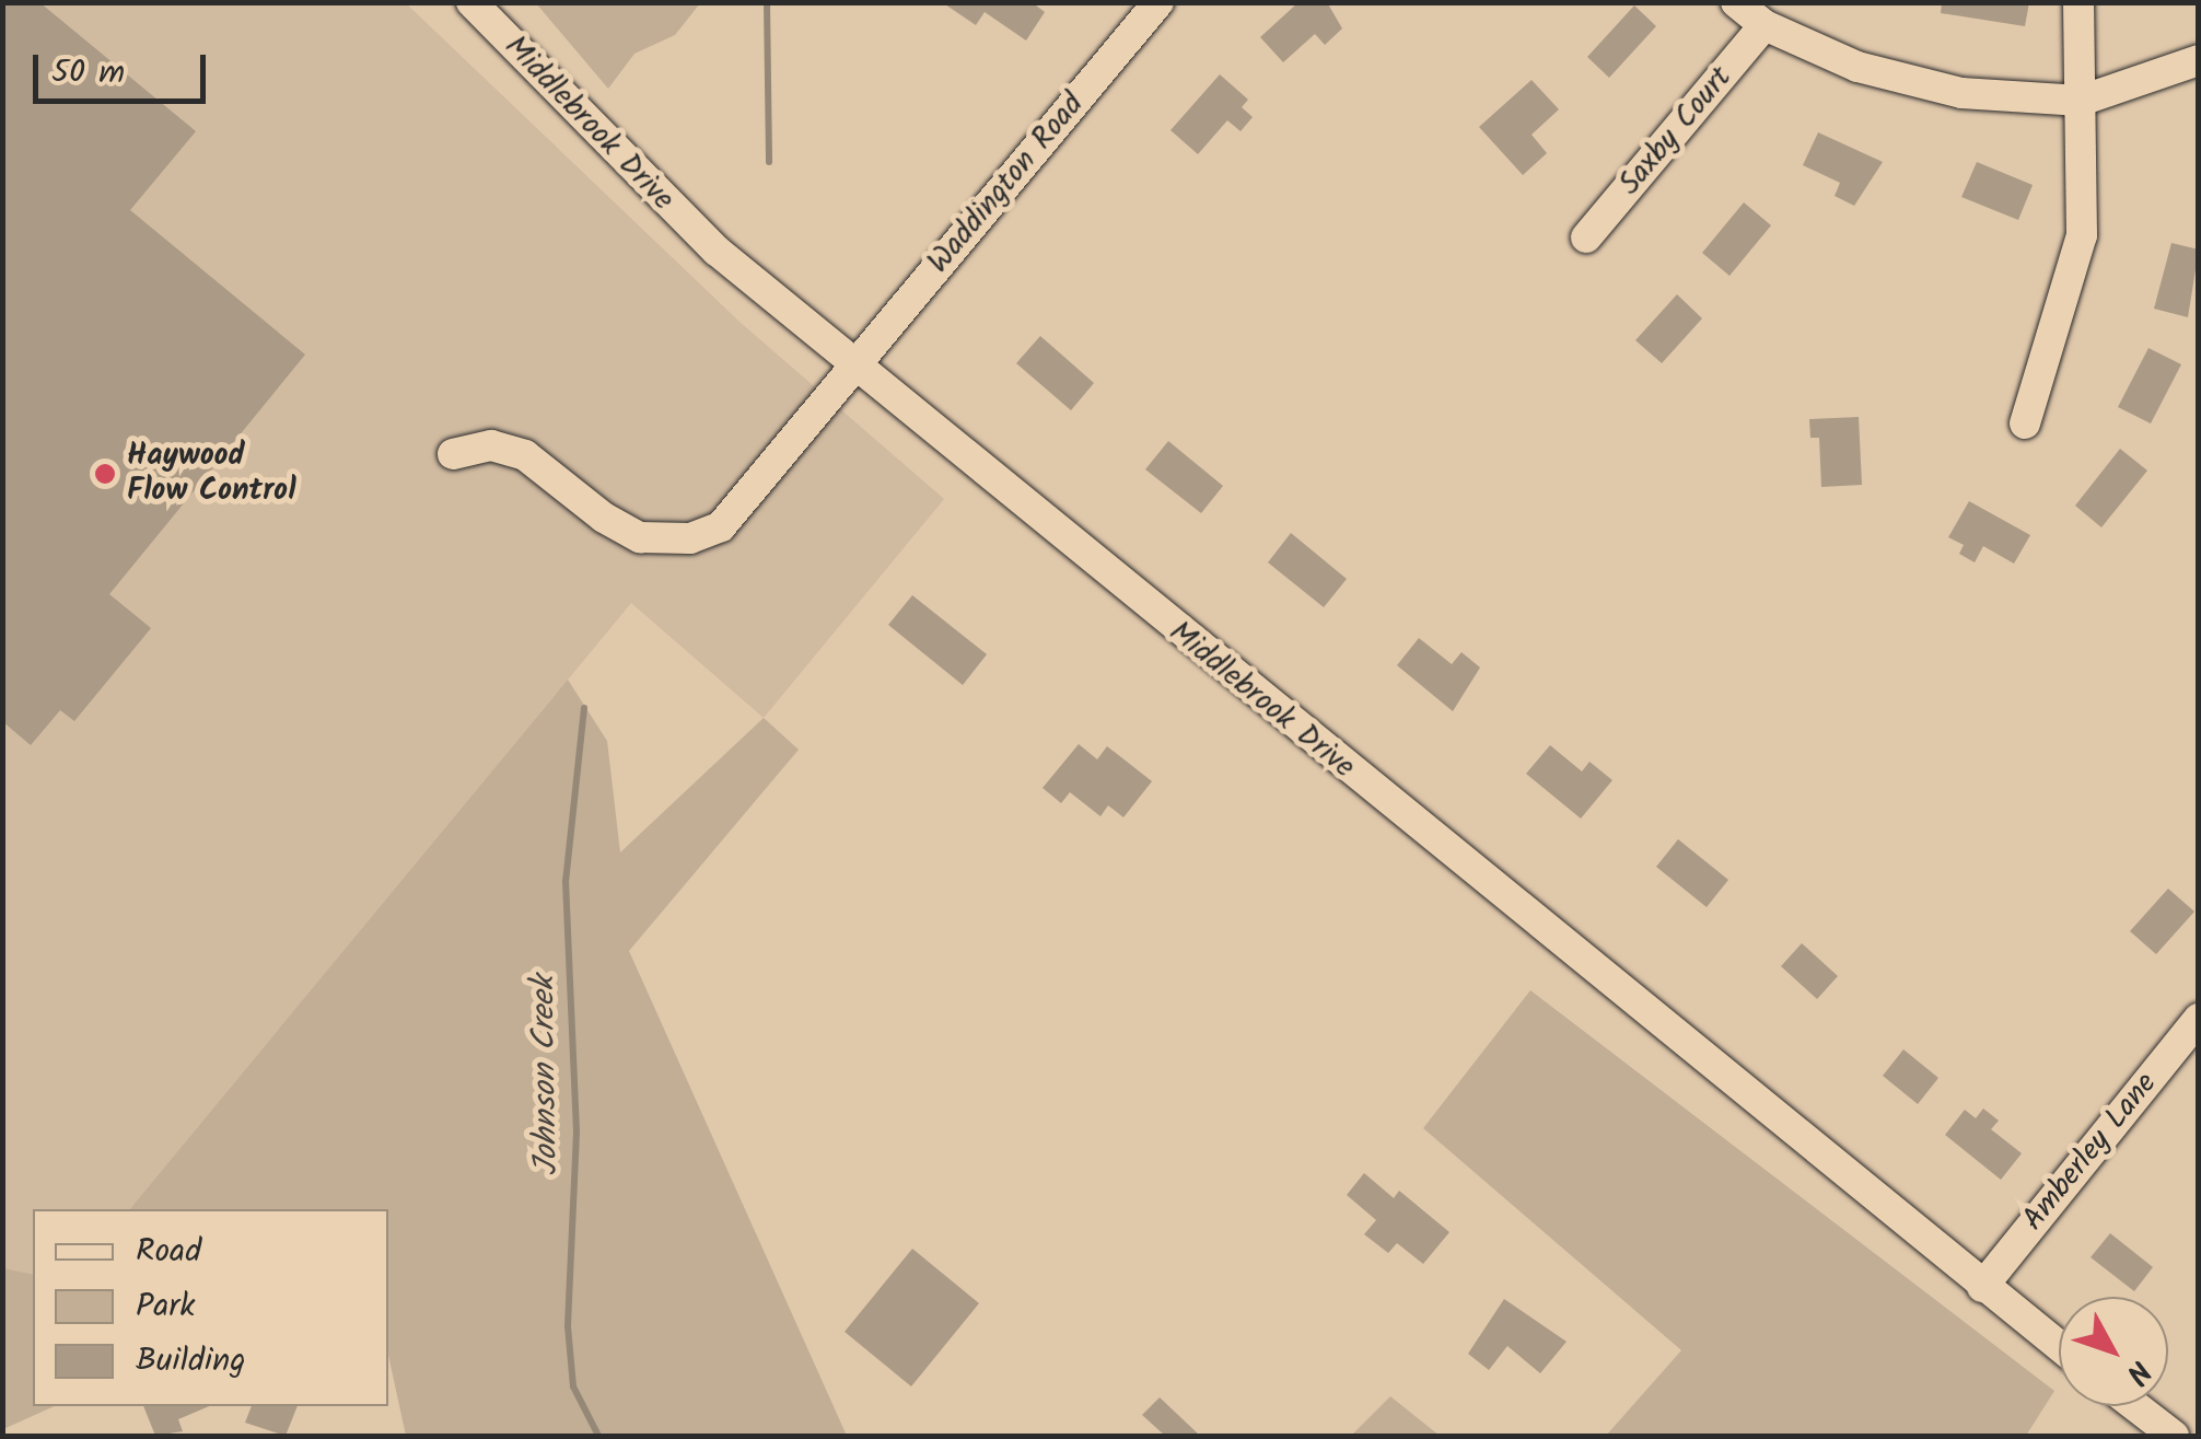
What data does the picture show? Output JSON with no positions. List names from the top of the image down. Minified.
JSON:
{"streets":{"street":["Middlebrook Drive","Saxby Court","Waddington Road","Amberley Lane"]},"crossings":[["Middlebrook Drive","Waddington Road"],["Middlebrook Drive","Amberley Lane"]],"water":["Johnson Creek"],"places":["Haywood Flow Control"],"legend":["Road","Park","Building"],"scale_bar":"50 m","north":"bottom right"}
